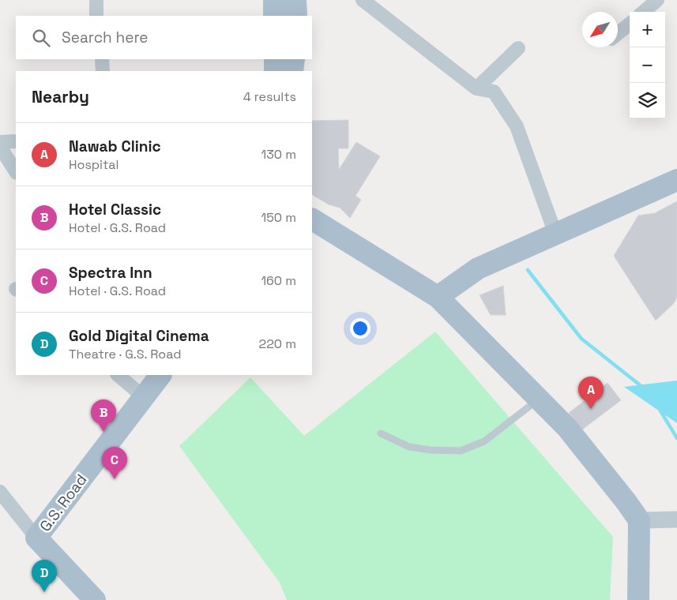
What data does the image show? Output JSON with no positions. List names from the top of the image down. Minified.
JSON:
{"streets":{"main road":["G.S. Road"]},"north":"bottom left","page":{"map_buttons":["+","−"],"search":"Search here","heading":["Nearby","4 results"],"list":[{"mark":"A","name":"Nawab Clinic","note":"Hospital","value":"130 m"},{"mark":"B","name":"Hotel Classic","note":"Hotel · G.S. Road","value":"150 m"},{"mark":"C","name":"Spectra Inn","note":"Hotel · G.S. Road","value":"160 m"},{"mark":"D","name":"Gold Digital Cinema","note":"Theatre · G.S. Road","value":"220 m"}],"pins":["A","B","C","D"]}}
